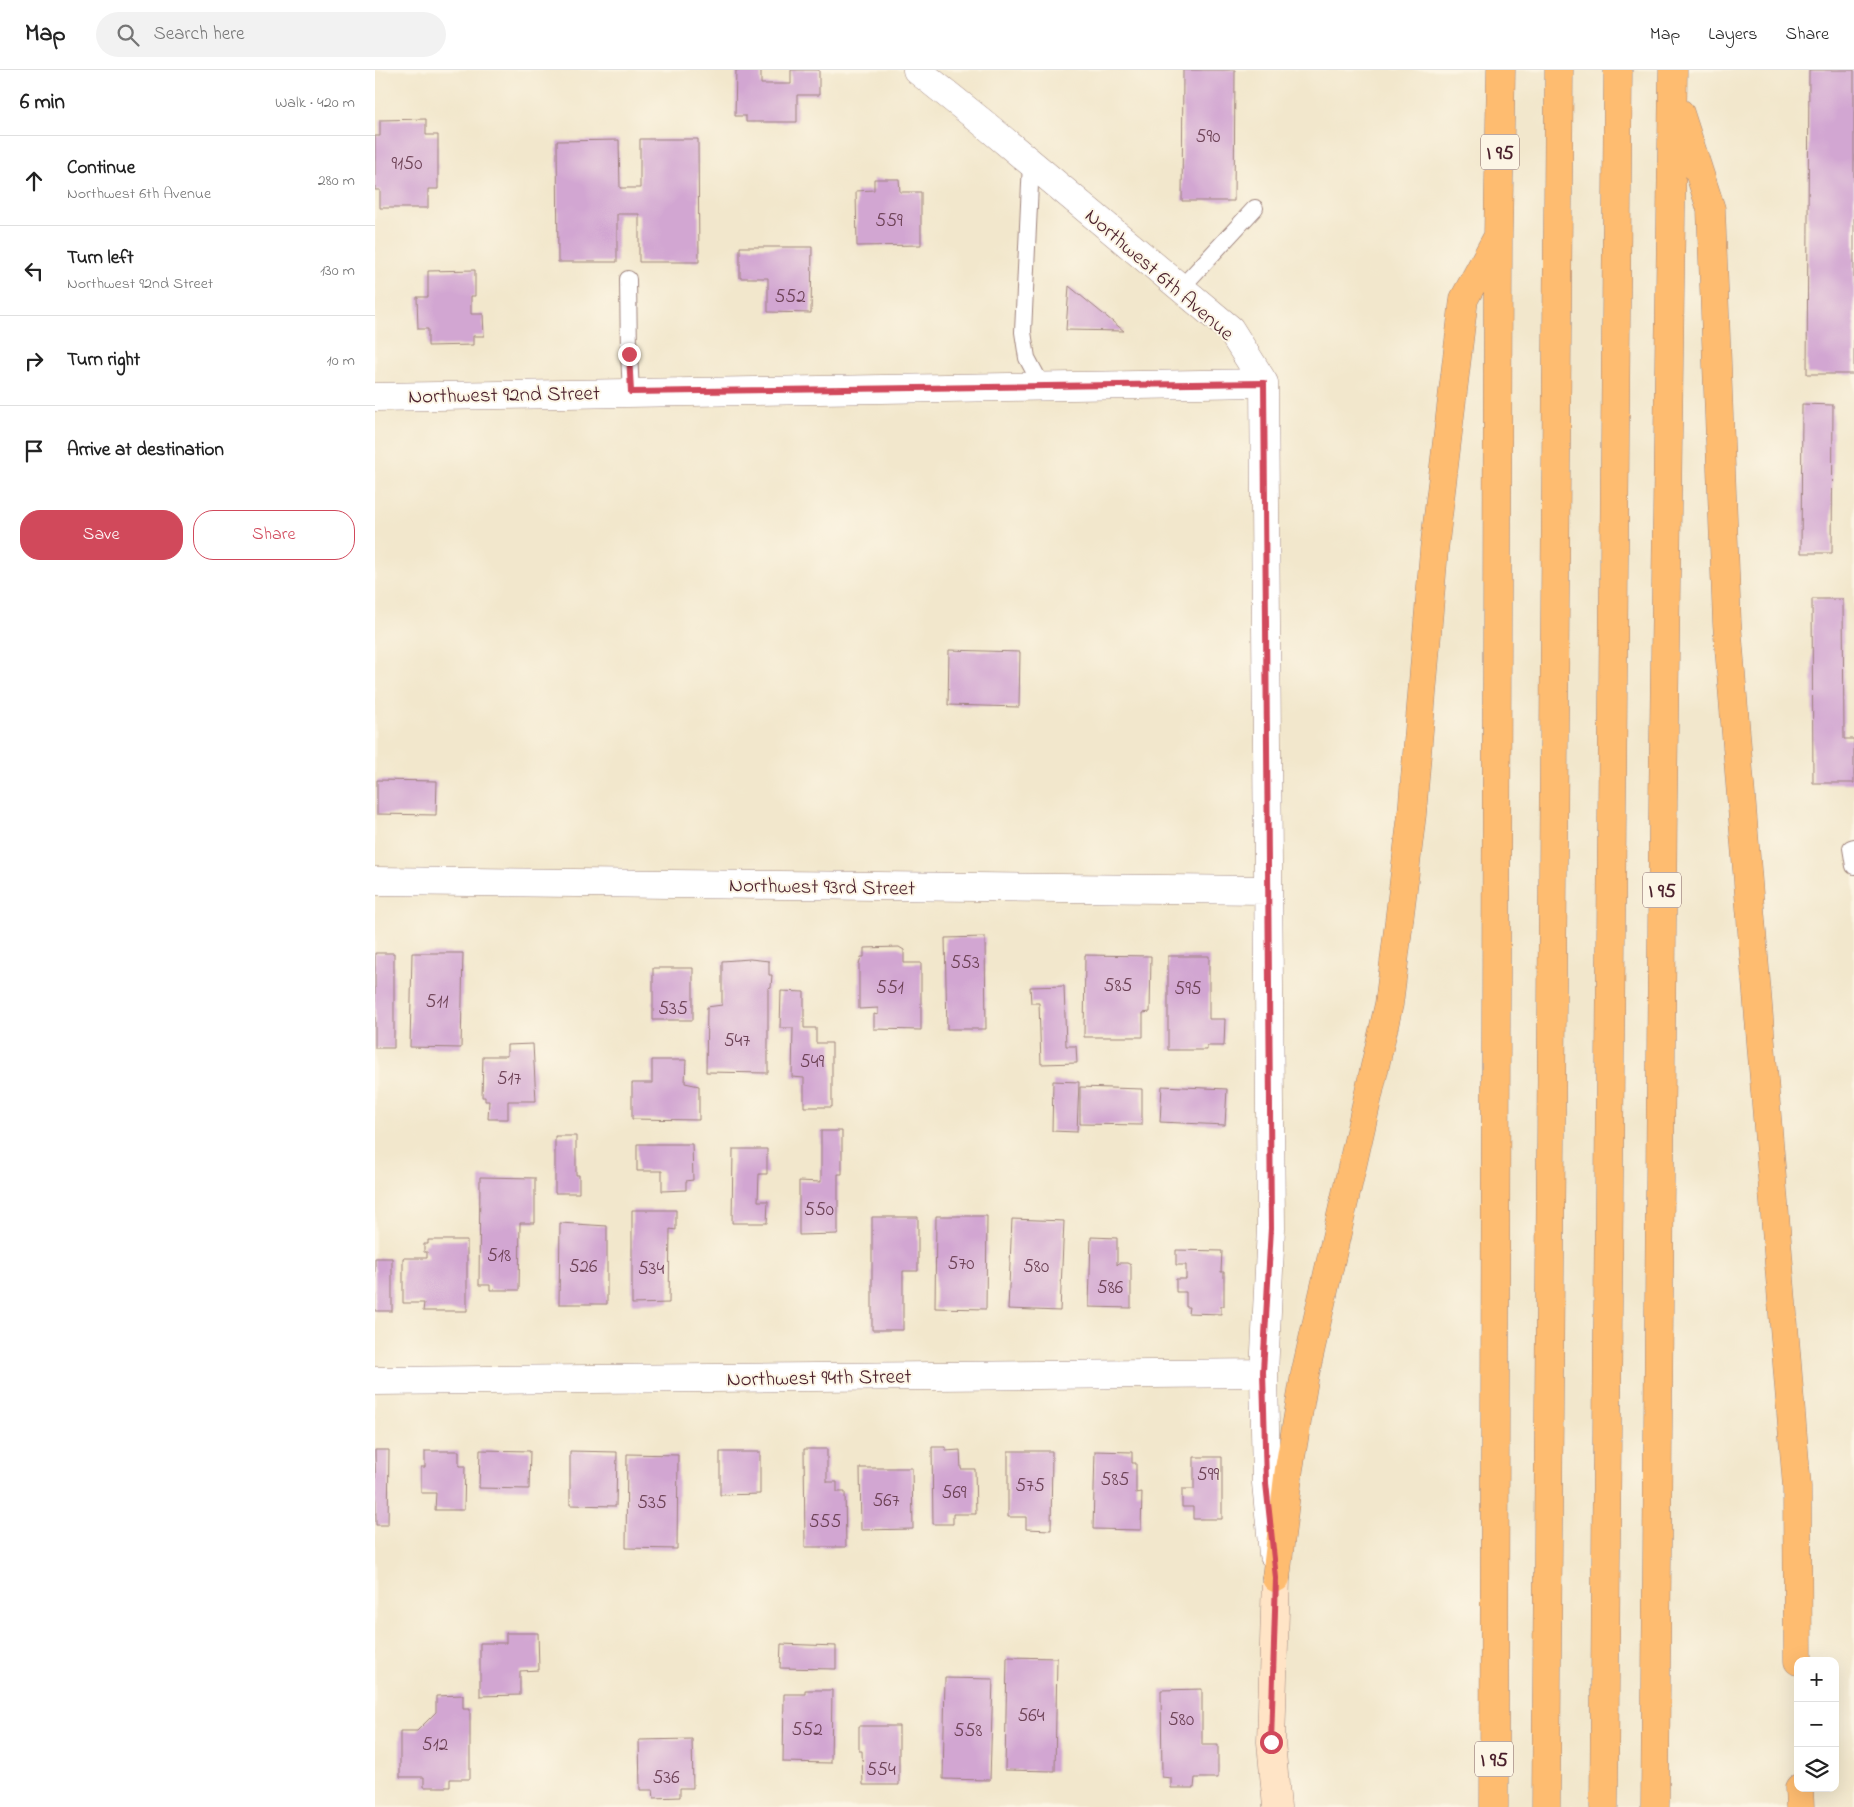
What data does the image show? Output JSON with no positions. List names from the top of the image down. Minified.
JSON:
{"streets":{"highway":["I 95"],"street":["Northwest 6th Avenue","Northwest 92nd Street","Northwest 93rd Street","Northwest 94th Street"]},"crossings":[["Northwest 6th Avenue","Northwest 92nd Street"]],"house_numbers":["590","9150","559","552","553","585","551","595","511","535","547","549","517","550","518","570","526","580","534","586","599","585","575","569","567","535","555","564","580","552","558","512","554","536"],"page":{"header":"Map","search":"Search here","nav":["Map","Layers","Share"],"heading":["6 min","Walk · 420 m"],"list":[["Continue","Northwest 6th Avenue","280 m"],["Turn left","Northwest 92nd Street","130 m"],["Turn right","10 m"],"Arrive at destination"],"buttons":["Save","Share"],"map_buttons":["+","−"]}}
